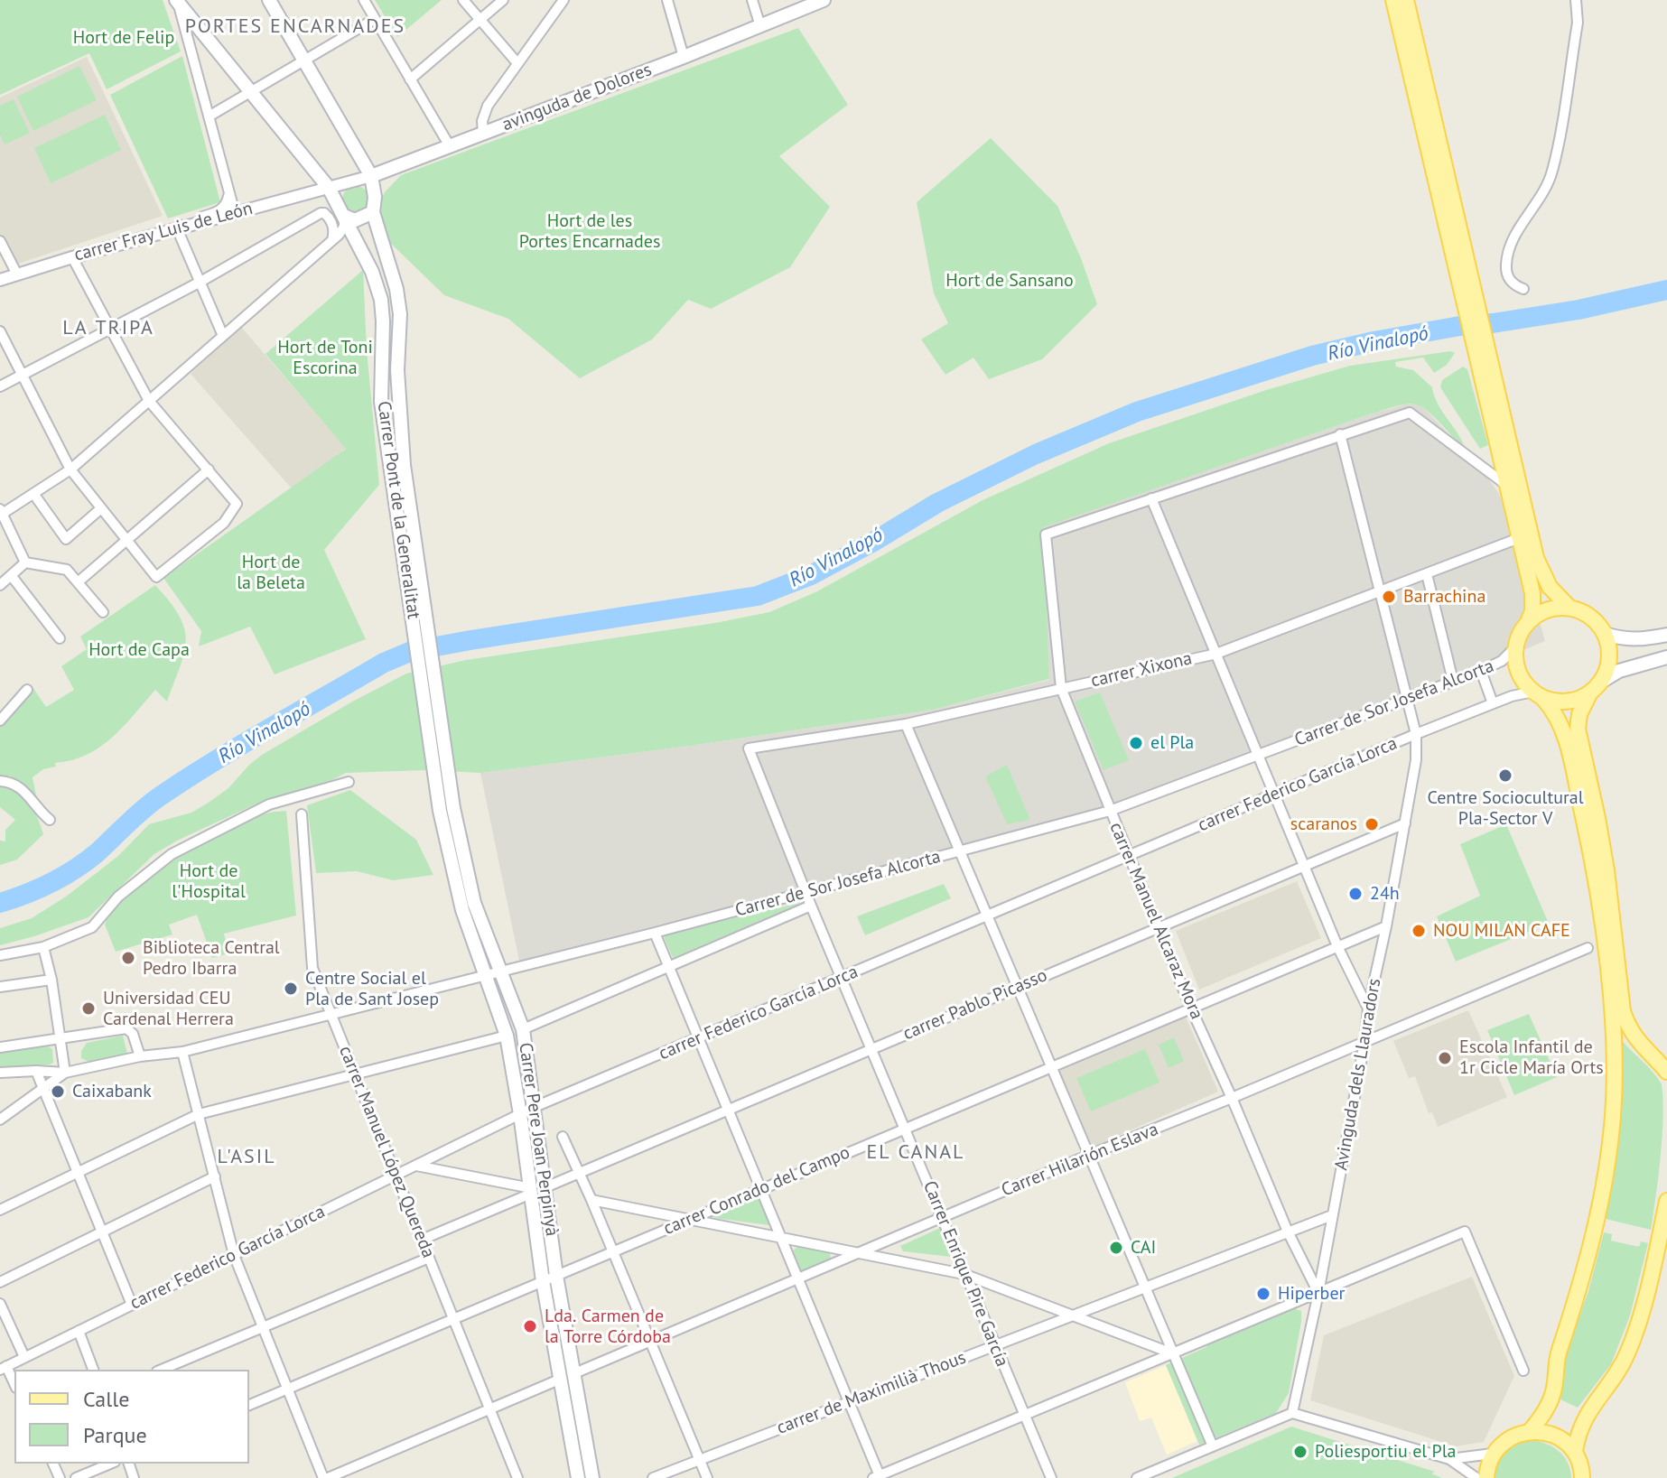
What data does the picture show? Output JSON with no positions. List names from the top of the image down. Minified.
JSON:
{"streets":{"main road":["avinguda de Dolores","Carrer Pont de la Generalitat","Carrer Pere Joan Perpinyà"],"street":["carrer Fray Luis de León","carrer Xixona","Carrer de Sor Josefa Alcorta","carrer Federico García Lorca","carrer Manuel Alcaraz Mora","carrer Pablo Picasso","Avinguda dels Llauradors","carrer Manuel López Quereda","Carrer Hilarión Eslava","carrer Conrado del Campo","Carrer Enrique Pire García","carrer de Maximilià Thous"]},"crossings":[["avinguda de Dolores","carrer Fray Luis de León"],["avinguda de Dolores","Carrer Pont de la Generalitat"],["carrer Fray Luis de León","Carrer Pont de la Generalitat"],["Carrer Pont de la Generalitat","Carrer Pere Joan Perpinyà"],["carrer Xixona","carrer Manuel Alcaraz Mora"],["carrer Xixona","Avinguda dels Llauradors"],["carrer Xixona","Carrer Enrique Pire García"],["Carrer de Sor Josefa Alcorta","carrer Federico García Lorca"],["Carrer de Sor Josefa Alcorta","carrer Manuel Alcaraz Mora"],["Carrer de Sor Josefa Alcorta","Avinguda dels Llauradors"],["Carrer de Sor Josefa Alcorta","Carrer Pere Joan Perpinyà"],["Carrer de Sor Josefa Alcorta","carrer Manuel López Quereda"],["Carrer de Sor Josefa Alcorta","Carrer Enrique Pire García"],["carrer Federico García Lorca","carrer Manuel Alcaraz Mora"],["carrer Federico García Lorca","Avinguda dels Llauradors"],["carrer Federico García Lorca","Carrer Pere Joan Perpinyà"],["carrer Federico García Lorca","carrer Manuel López Quereda"],["carrer Federico García Lorca","Carrer Enrique Pire García"],["carrer Manuel Alcaraz Mora","carrer Pablo Picasso"],["carrer Manuel Alcaraz Mora","Avinguda dels Llauradors"],["carrer Manuel Alcaraz Mora","Carrer Hilarión Eslava"],["carrer Manuel Alcaraz Mora","carrer Conrado del Campo"],["carrer Manuel Alcaraz Mora","carrer de Maximilià Thous"],["carrer Pablo Picasso","Avinguda dels Llauradors"],["carrer Pablo Picasso","Carrer Pere Joan Perpinyà"],["carrer Pablo Picasso","Carrer Enrique Pire García"],["Avinguda dels Llauradors","Carrer Hilarión Eslava"],["Avinguda dels Llauradors","carrer Conrado del Campo"],["Avinguda dels Llauradors","carrer de Maximilià Thous"],["Carrer Pere Joan Perpinyà","Carrer Hilarión Eslava"],["Carrer Pere Joan Perpinyà","carrer Conrado del Campo"],["carrer Manuel López Quereda","carrer Conrado del Campo"],["Carrer Hilarión Eslava","Carrer Enrique Pire García"],["carrer Conrado del Campo","Carrer Enrique Pire García"],["Carrer Enrique Pire García","carrer de Maximilià Thous"]],"districts":["PORTES ENCARNADES","LA TRIPA","EL CANAL","L'ASIL"],"water":["Río Vinalopó"],"parks":["Hort de Felip","Hort de les Portes Encarnades","Hort de Sansano","Hort de Toni Escorina","Hort de la Beleta","Hort de Capa","Hort de l'Hospital"],"places":["Barrachina","el Pla","Centre Sociocultural Pla-Sector V","scaranos","24h","NOU MILAN CAFE","Biblioteca Central Pedro Ibarra","Centre Social el Pla de Sant Josep","Universidad CEU Cardenal Herrera","Escola Infantil de 1r Cicle María Orts","Caixabank","CAI","Hiperber","Lda. Carmen de la Torre Córdoba","Poliesportiu el Pla"],"legend":["Calle","Parque"]}
